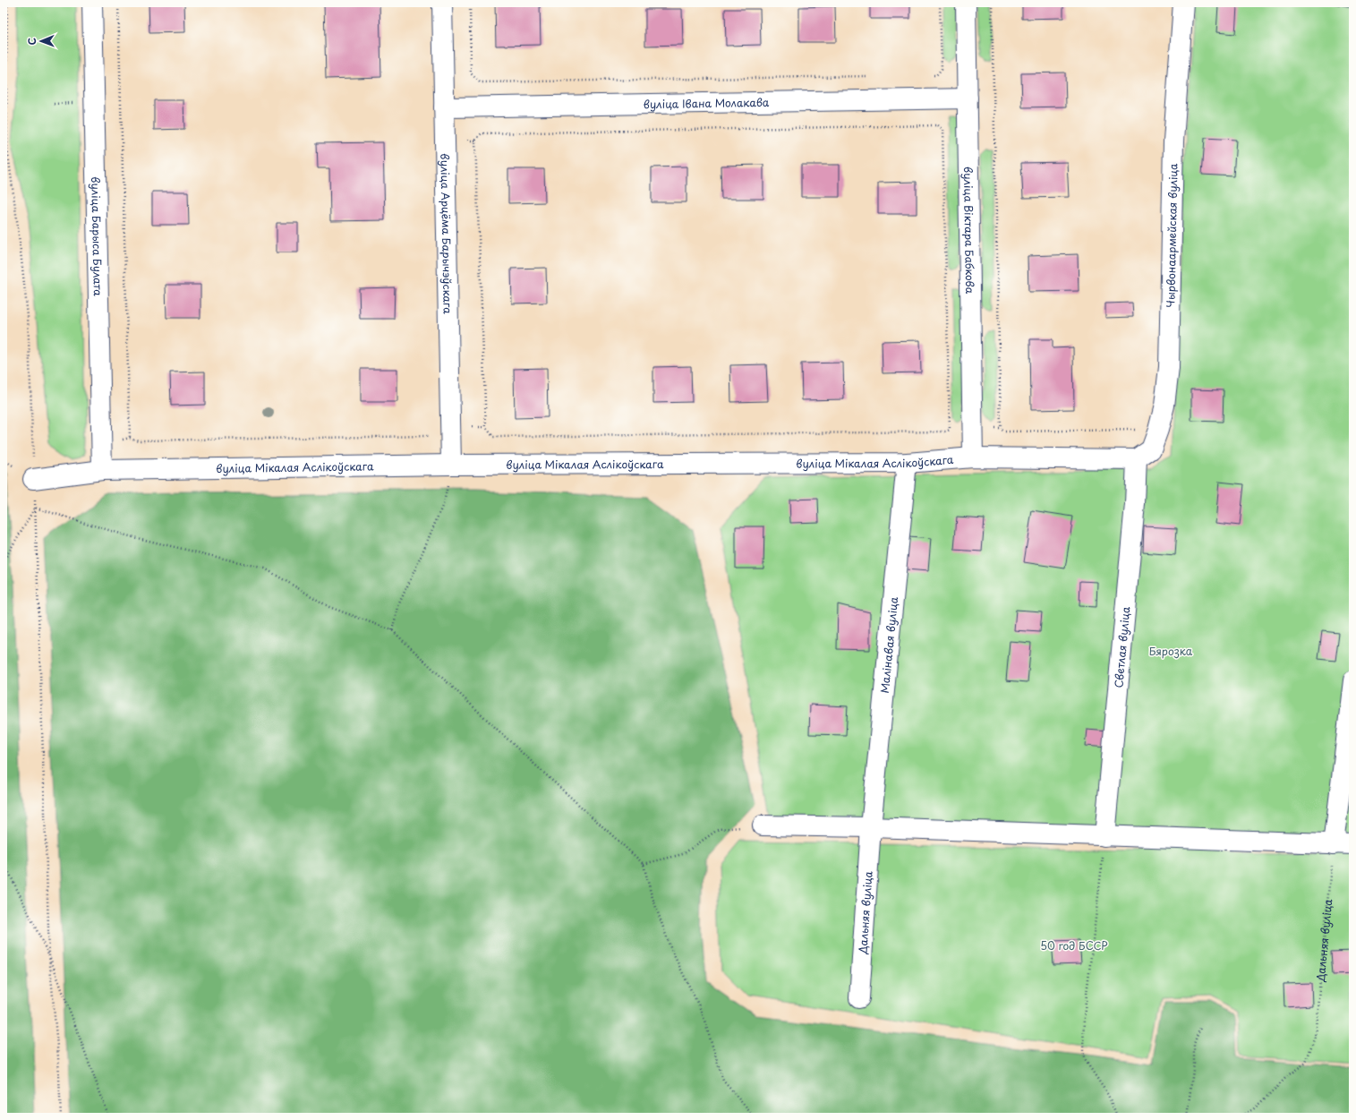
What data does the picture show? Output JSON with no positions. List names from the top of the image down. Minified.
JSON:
{"streets":{"street":["вуліца Івана Молакава","вуліца Віктара Бабкова","вуліца Арцёма Барычэўскага","Чырвонаармейская вуліца","вуліца Барыса Булата","вуліца Мікалая Аслікоўскага","Малінавая вуліца","Светлая вуліца","Дальняя вуліца"]},"crossings":[["вуліца Івана Молакава","вуліца Віктара Бабкова"],["вуліца Івана Молакава","вуліца Арцёма Барычэўскага"],["вуліца Віктара Бабкова","вуліца Мікалая Аслікоўскага"],["вуліца Арцёма Барычэўскага","вуліца Мікалая Аслікоўскага"],["Чырвонаармейская вуліца","вуліца Мікалая Аслікоўскага"],["Чырвонаармейская вуліца","Светлая вуліца"],["вуліца Барыса Булата","вуліца Мікалая Аслікоўскага"],["вуліца Мікалая Аслікоўскага","Малінавая вуліца"],["вуліца Мікалая Аслікоўскага","Светлая вуліца"],["Малінавая вуліца","Дальняя вуліца"]],"parks":["Бярозка","50 год БССР"],"north":"left"}
